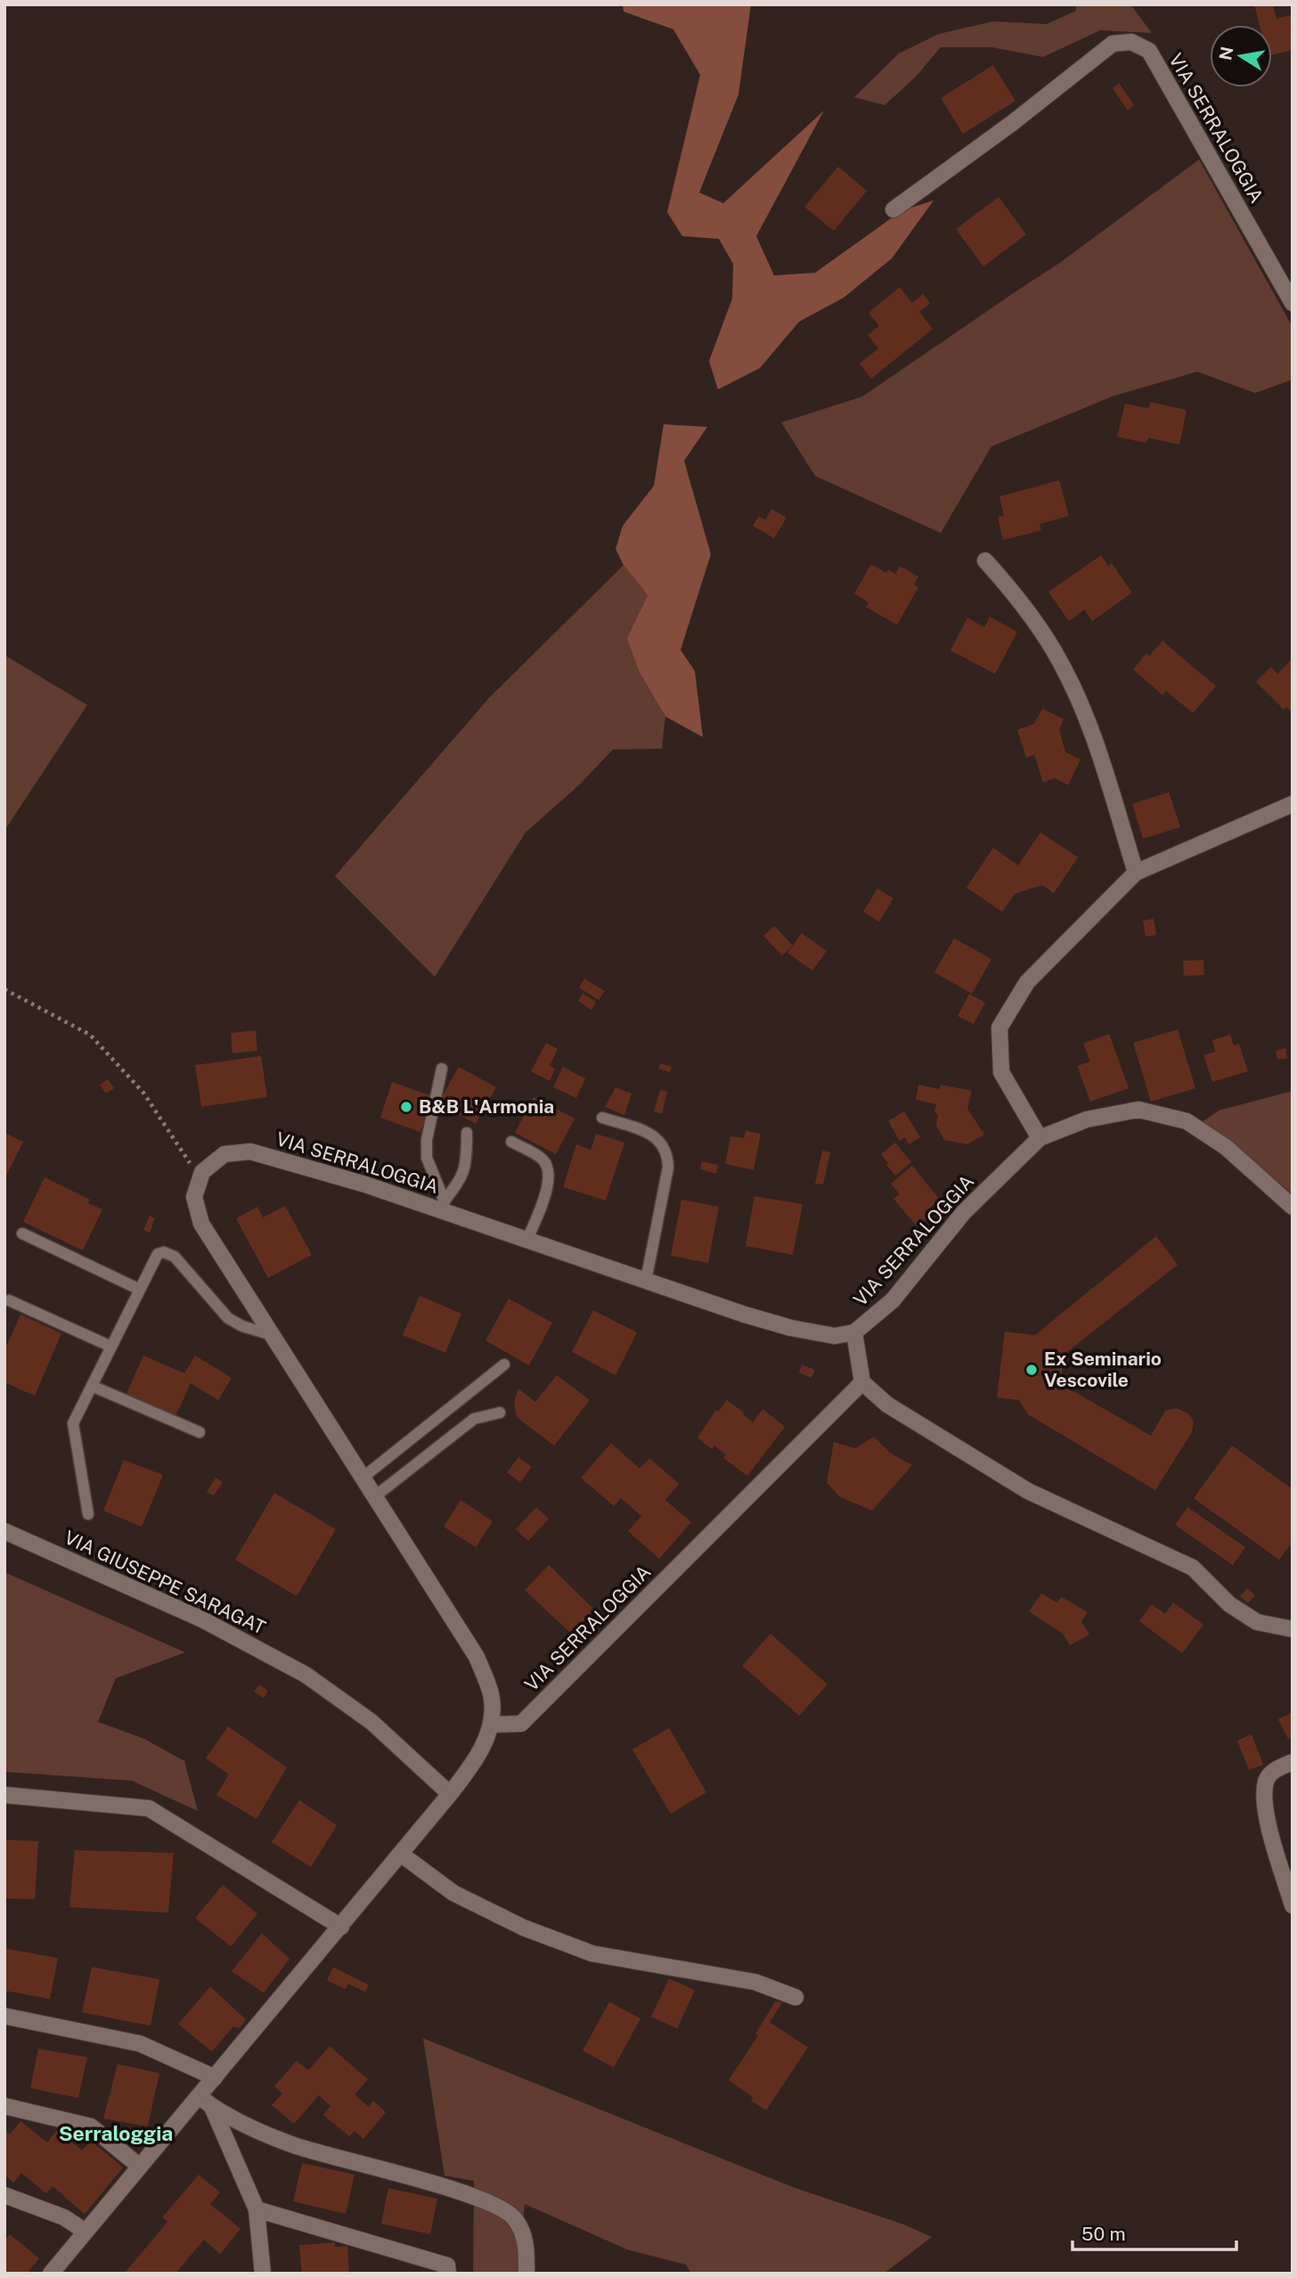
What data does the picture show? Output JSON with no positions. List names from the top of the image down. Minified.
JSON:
{"streets":{"street":["VIA SERRALOGGIA","VIA GIUSEPPE SARAGAT"]},"districts":["Serraloggia"],"places":["B&B L'Armonia","Ex Seminario Vescovile"],"scale_bar":"50 m","north":"left"}
